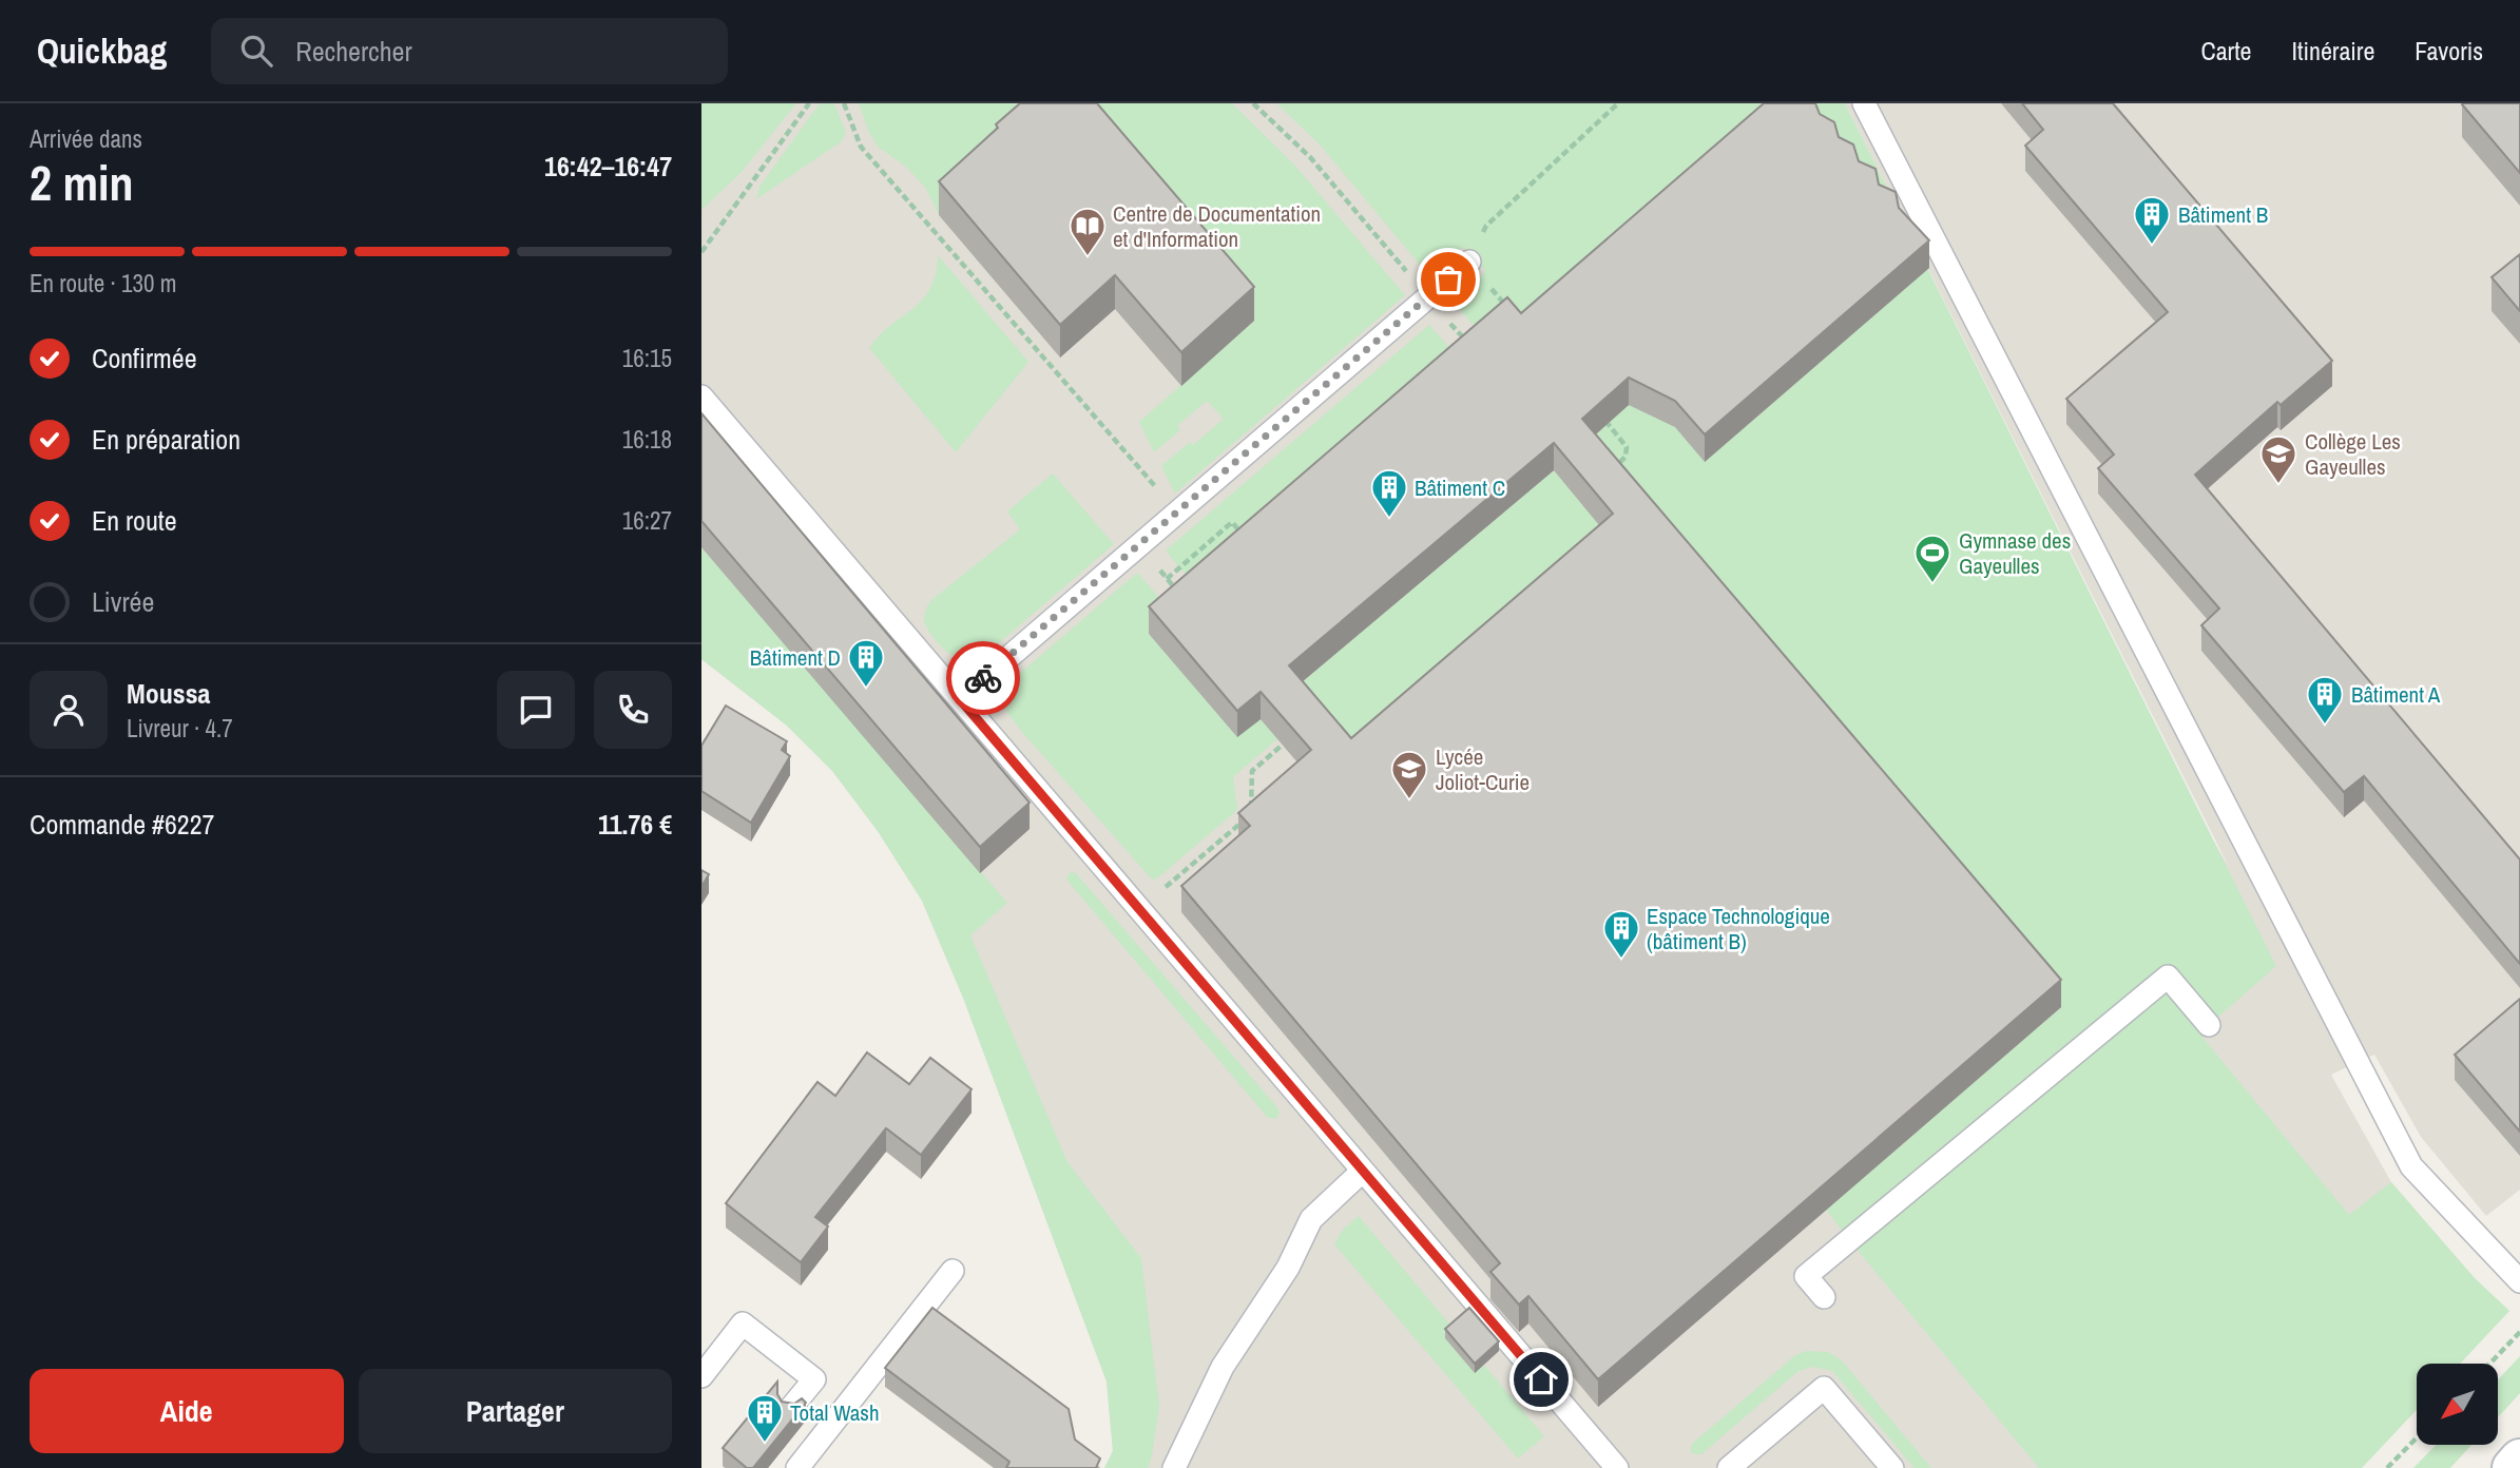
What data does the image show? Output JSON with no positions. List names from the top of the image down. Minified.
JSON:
{"places":{"building":["Bâtiment B","Bâtiment C","Bâtiment D","Bâtiment A","Espace Technologique (bâtiment B)","Total Wash"],"library":["Centre de Documentation et d'Information"],"school or university":["Collège Les Gayeulles","Lycée Joliot-Curie"],"sports":["Gymnase des Gayeulles"]},"north":"bottom left","page":{"header":"Quickbag","search":"Rechercher","nav":["Carte","Itinéraire","Favoris"],"heading":["2 min","Arrivée dans","16:42–16:47"],"panel":["Moussa","Livreur · 4.7","Commande #6227","11.76 €"],"bar":"En route · 130 m","list":[["Confirmée","16:15"],["En préparation","16:18"],["En route","16:27"],"Livrée"],"buttons":["Aide","Partager"]}}
